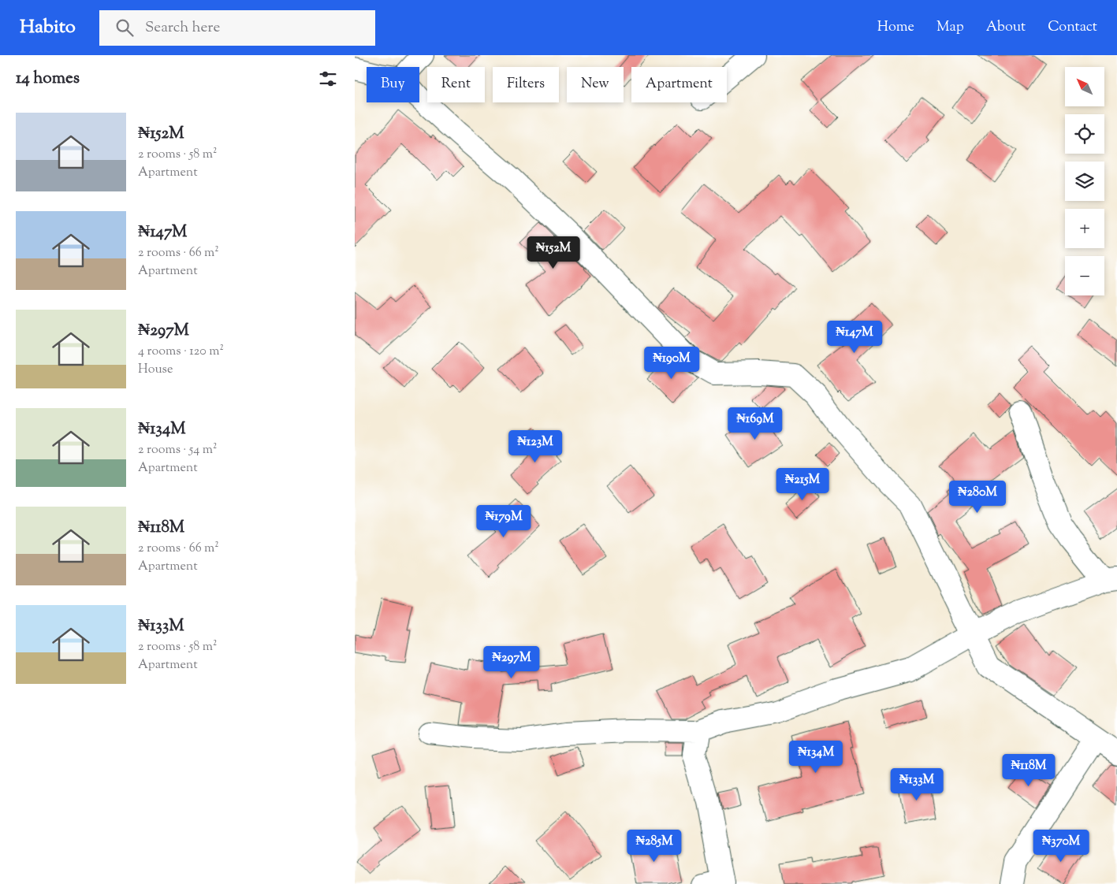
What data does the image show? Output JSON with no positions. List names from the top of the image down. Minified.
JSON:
{"north":"top left","page":{"header":"Habito","search":"Search here","nav":["Home","Map","About","Contact"],"heading":"14 homes","map_buttons":["+","−"],"chip":["Buy","Rent","Filters","New","Apartment"],"list":[{"name":"₦152M","note":"2 rooms · 58 m² · Apartment"},{"name":"₦147M","note":"2 rooms · 66 m² · Apartment"},{"name":"₦297M","note":"4 rooms · 120 m² · House"},{"name":"₦134M","note":"2 rooms · 54 m² · Apartment"},{"name":"₦118M","note":"2 rooms · 66 m² · Apartment"},{"name":"₦133M","note":"2 rooms · 58 m² · Apartment"}],"price":["₦152M","₦147M","₦190M","₦169M","₦123M","₦215M","₦280M","₦179M","₦297M","₦134M","₦118M","₦133M","₦285M","₦370M"]}}
